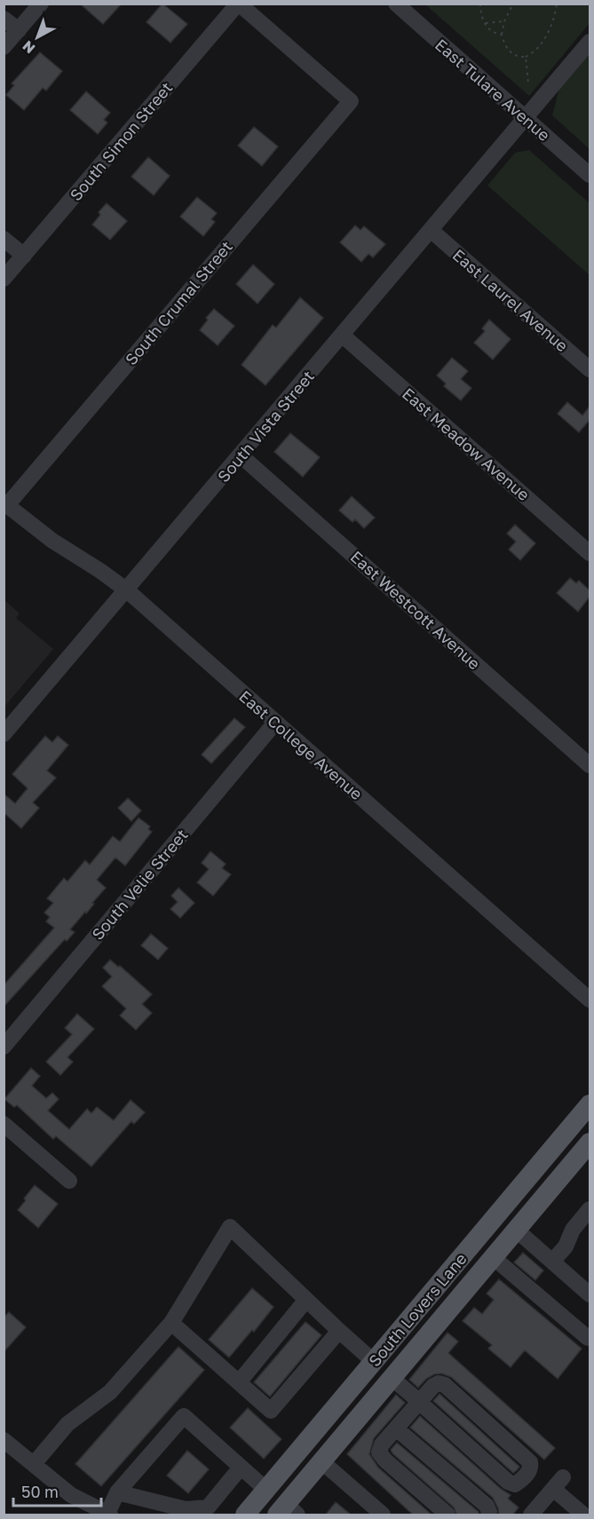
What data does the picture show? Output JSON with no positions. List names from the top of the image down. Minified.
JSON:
{"streets":{"main road":["South Lovers Lane"],"street":["East Tulare Avenue","South Simon Street","East Laurel Avenue","South Crumal Street","South Vista Street","East Meadow Avenue","East Westcott Avenue","East College Avenue","South Velie Street"]},"crossings":[["East Tulare Avenue","South Vista Street"],["South Simon Street","South Crumal Street"],["East Laurel Avenue","South Vista Street"],["South Crumal Street","East College Avenue"],["South Vista Street","East Meadow Avenue"],["South Vista Street","East Westcott Avenue"],["South Vista Street","East College Avenue"],["East College Avenue","South Velie Street"]],"scale_bar":"50 m","north":"bottom left"}
